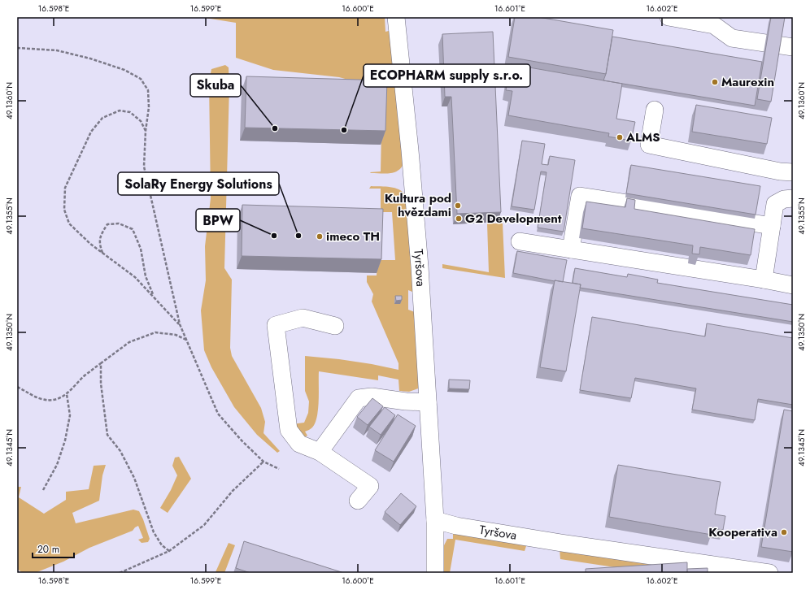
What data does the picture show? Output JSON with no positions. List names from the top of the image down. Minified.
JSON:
{"streets":{"street":["Tyršova"]},"places":["Maurexin","Skuba","ECOPHARM supply s.r.o.","ALMS","Kultura pod hvězdami","G2 Development","BPW","SolaRy Energy Solutions","imeco TH","Kooperativa"],"scale_bar":"20 m","coordinates":["16.598°E","16.599°E","16.600°E","16.601°E","16.602°E","49.1360°N","49.1355°N","49.1350°N","49.1345°N"]}
